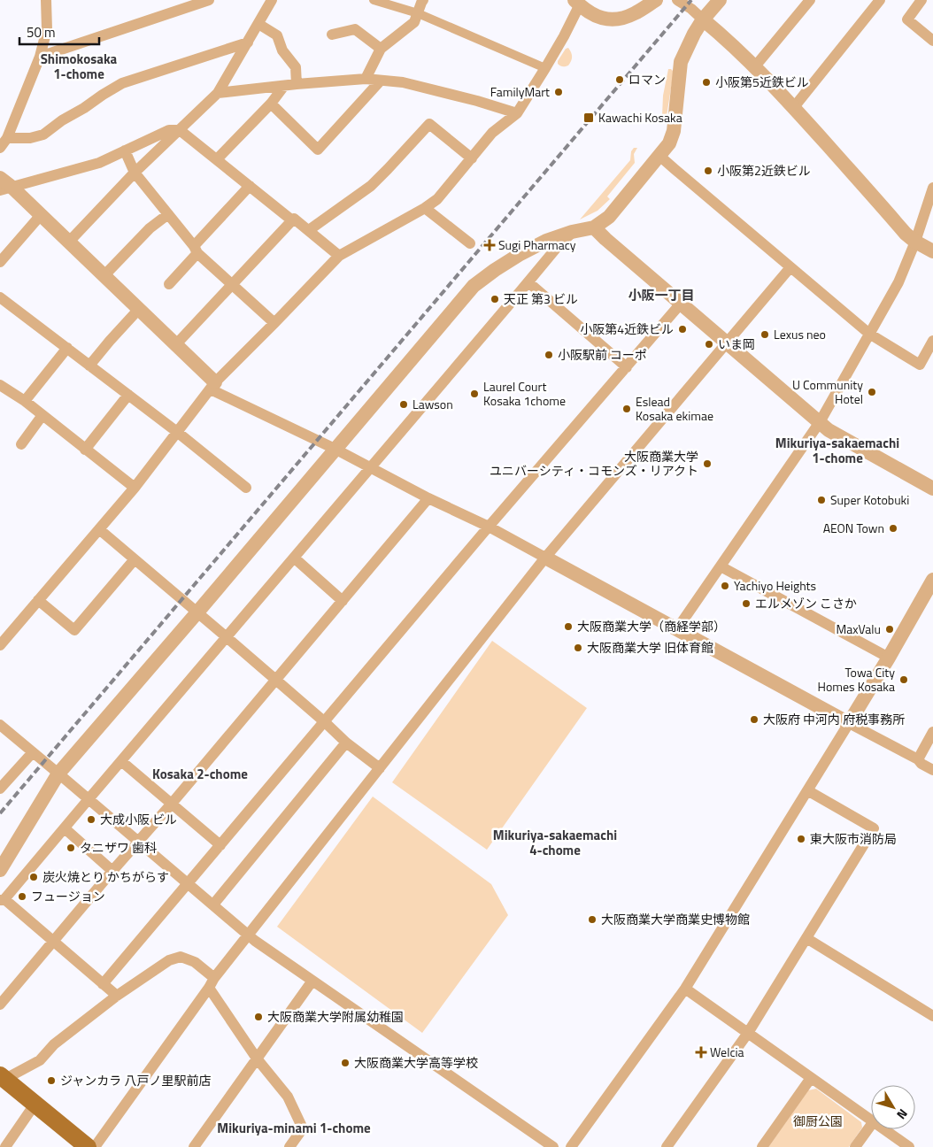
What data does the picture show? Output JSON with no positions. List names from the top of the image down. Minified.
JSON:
{"districts":["Shimokosaka 1-chome","小阪一丁目","Mikuriya-sakaemachi 1-chome","Kosaka 2-chome","Mikuriya-sakaemachi 4-chome","Mikuriya-minami 1-chome"],"parks":["御厨公園"],"places":{"other":["ロマン","小阪第5近鉄ビル","FamilyMart","小阪第2近鉄ビル","天正 第3 ビル","小阪第4近鉄ビル","Lexus neo","いま岡","小阪駅前 コーポ","U Community Hotel","Laurel Court Kosaka 1chome","Lawson","Eslead Kosaka ekimae","大阪商業大学 ユニバーシティ・コモンズ・リアクト","Super Kotobuki","AEON Town","Yachiyo Heights","エルメゾン こさか","大阪商業大学（商経学部）","MaxValu","大阪商業大学 旧体育館","Towa City Homes Kosaka","大阪府 中河内 府税事務所","大成小阪 ビル","東大阪市消防局","タニザワ 歯科","炭火焼とり かちがらす","フュージョン","大阪商業大学商業史博物館","大阪商業大学附属幼稚園","大阪商業大学高等学校","ジャンカラ 八戸ノ里駅前店"],"transit":["Kawachi Kosaka"],"health":["Sugi Pharmacy","Welcia"]},"scale_bar":"50 m","north":"bottom right"}
